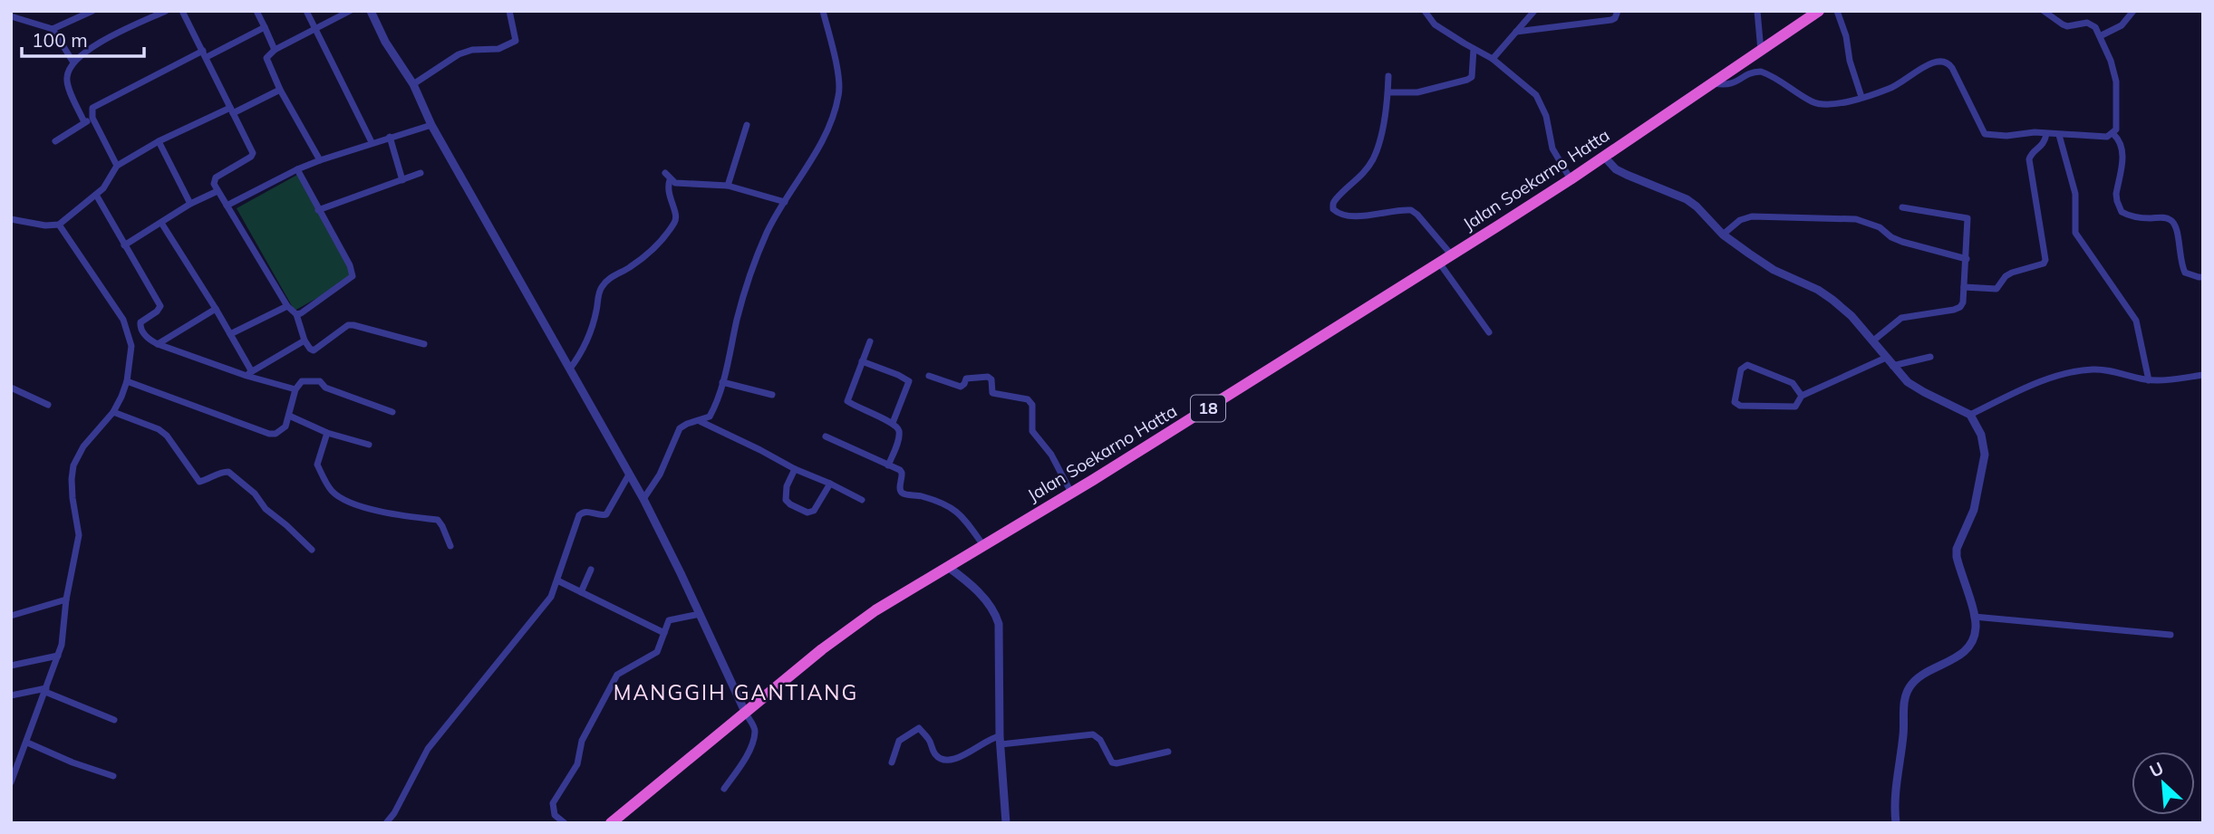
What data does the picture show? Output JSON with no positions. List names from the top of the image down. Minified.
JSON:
{"streets":{"highway":["Jalan Soekarno Hatta","18"]},"districts":["MANGGIH GANTIANG"],"scale_bar":"100 m","north":"top left"}
